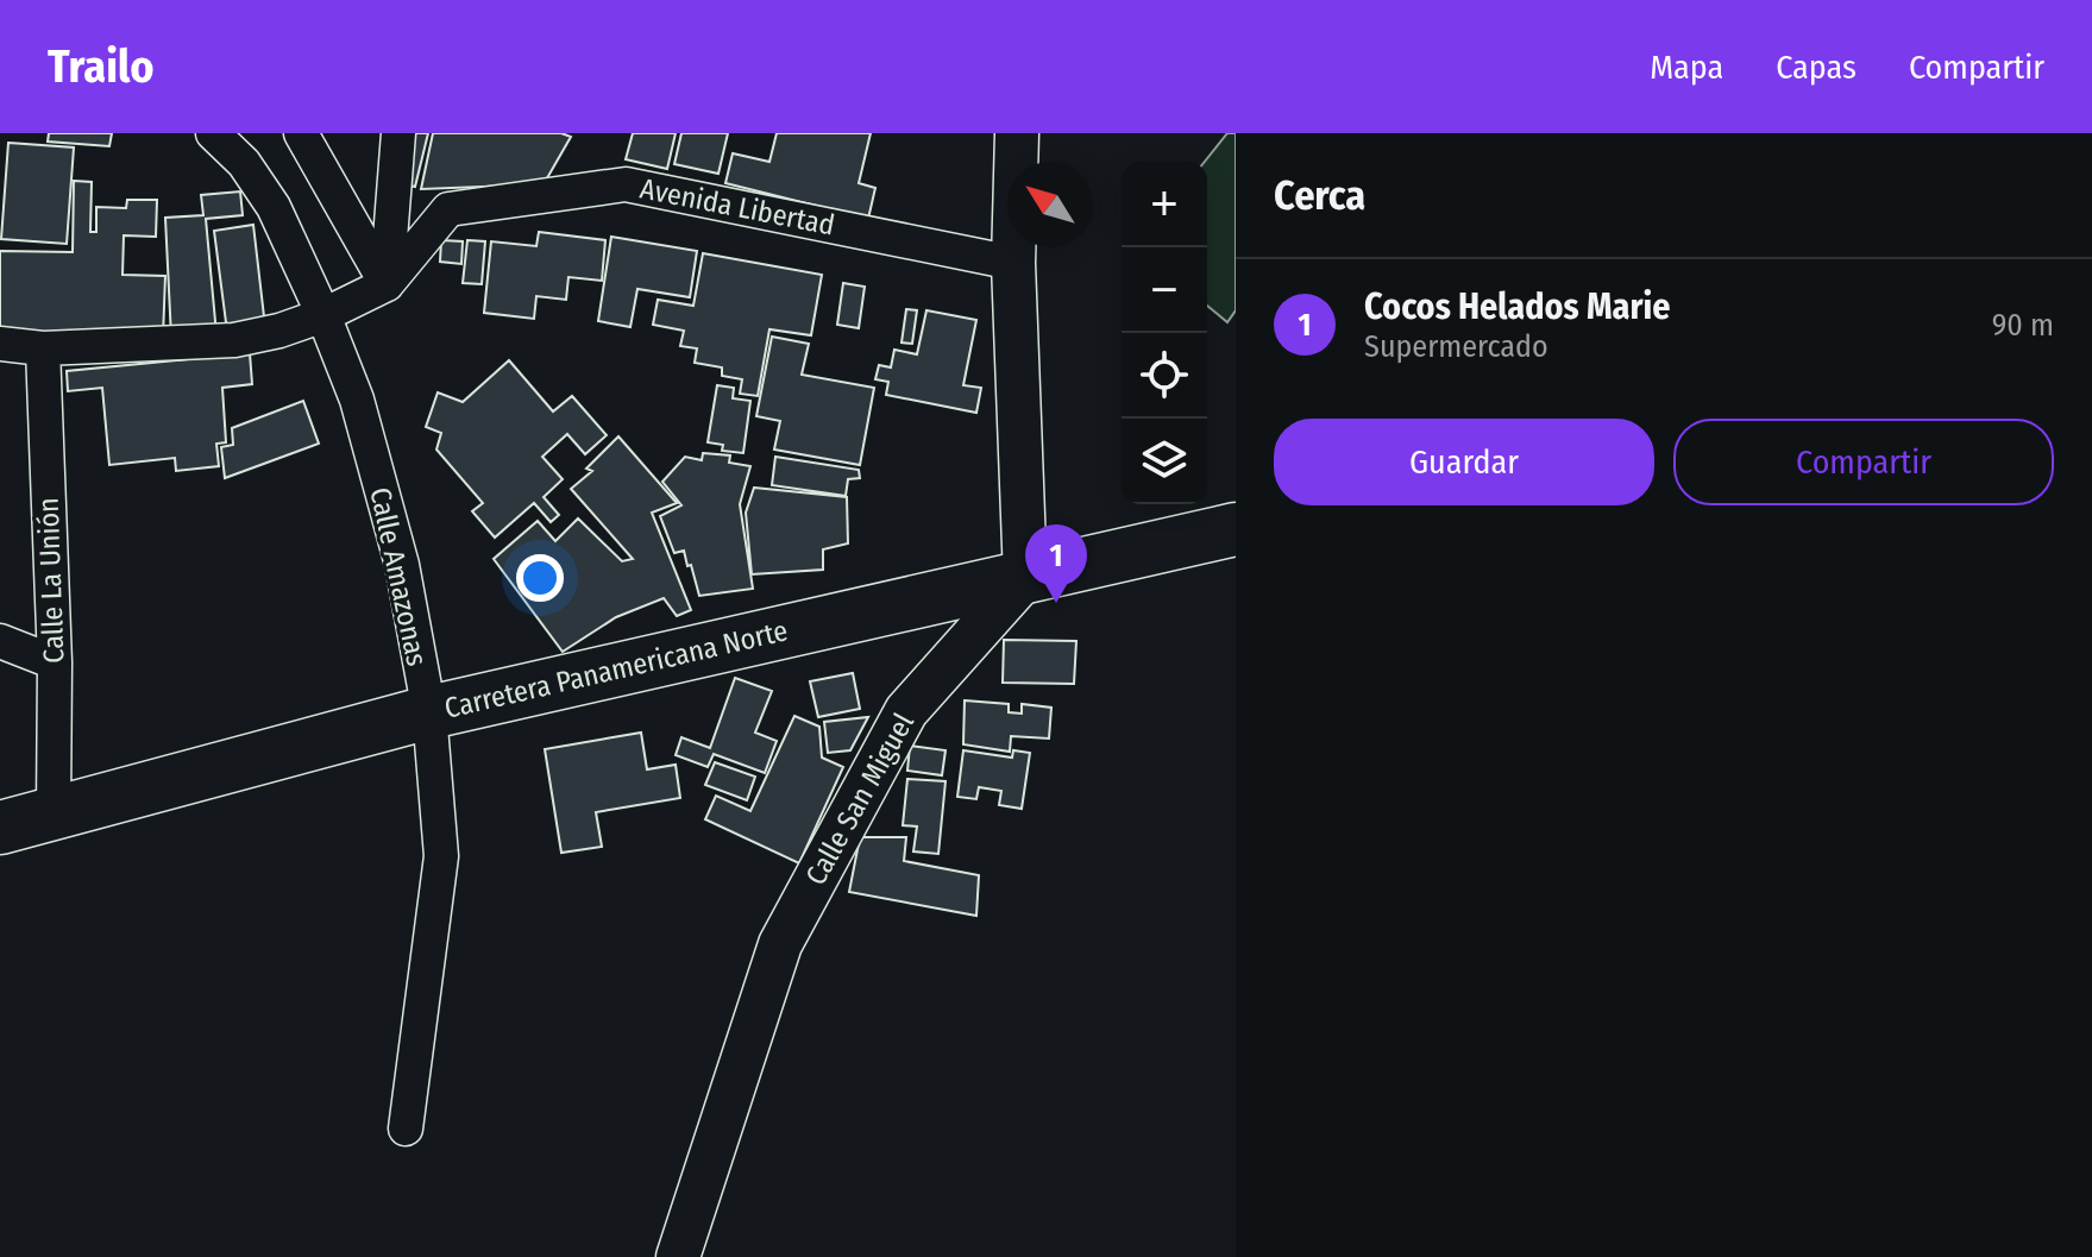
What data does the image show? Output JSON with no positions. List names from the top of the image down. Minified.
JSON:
{"streets":{"highway":["Carretera Panamericana Norte"],"street":["Avenida Libertad","Calle Amazonas","Calle La Unión","Calle San Miguel"]},"crossings":[["Avenida Libertad","Calle Amazonas"],["Avenida Libertad","Calle La Unión"],["Calle Amazonas","Carretera Panamericana Norte"],["Calle La Unión","Carretera Panamericana Norte"],["Carretera Panamericana Norte","Calle San Miguel"]],"north":"top left","page":{"header":"Trailo","nav":["Mapa","Capas","Compartir"],"heading":"Cerca","map_buttons":["+","−"],"list":[{"mark":"1","name":"Cocos Helados Marie","note":"Supermercado","value":"90 m"}],"buttons":["Guardar","Compartir"],"pins":"1"}}
